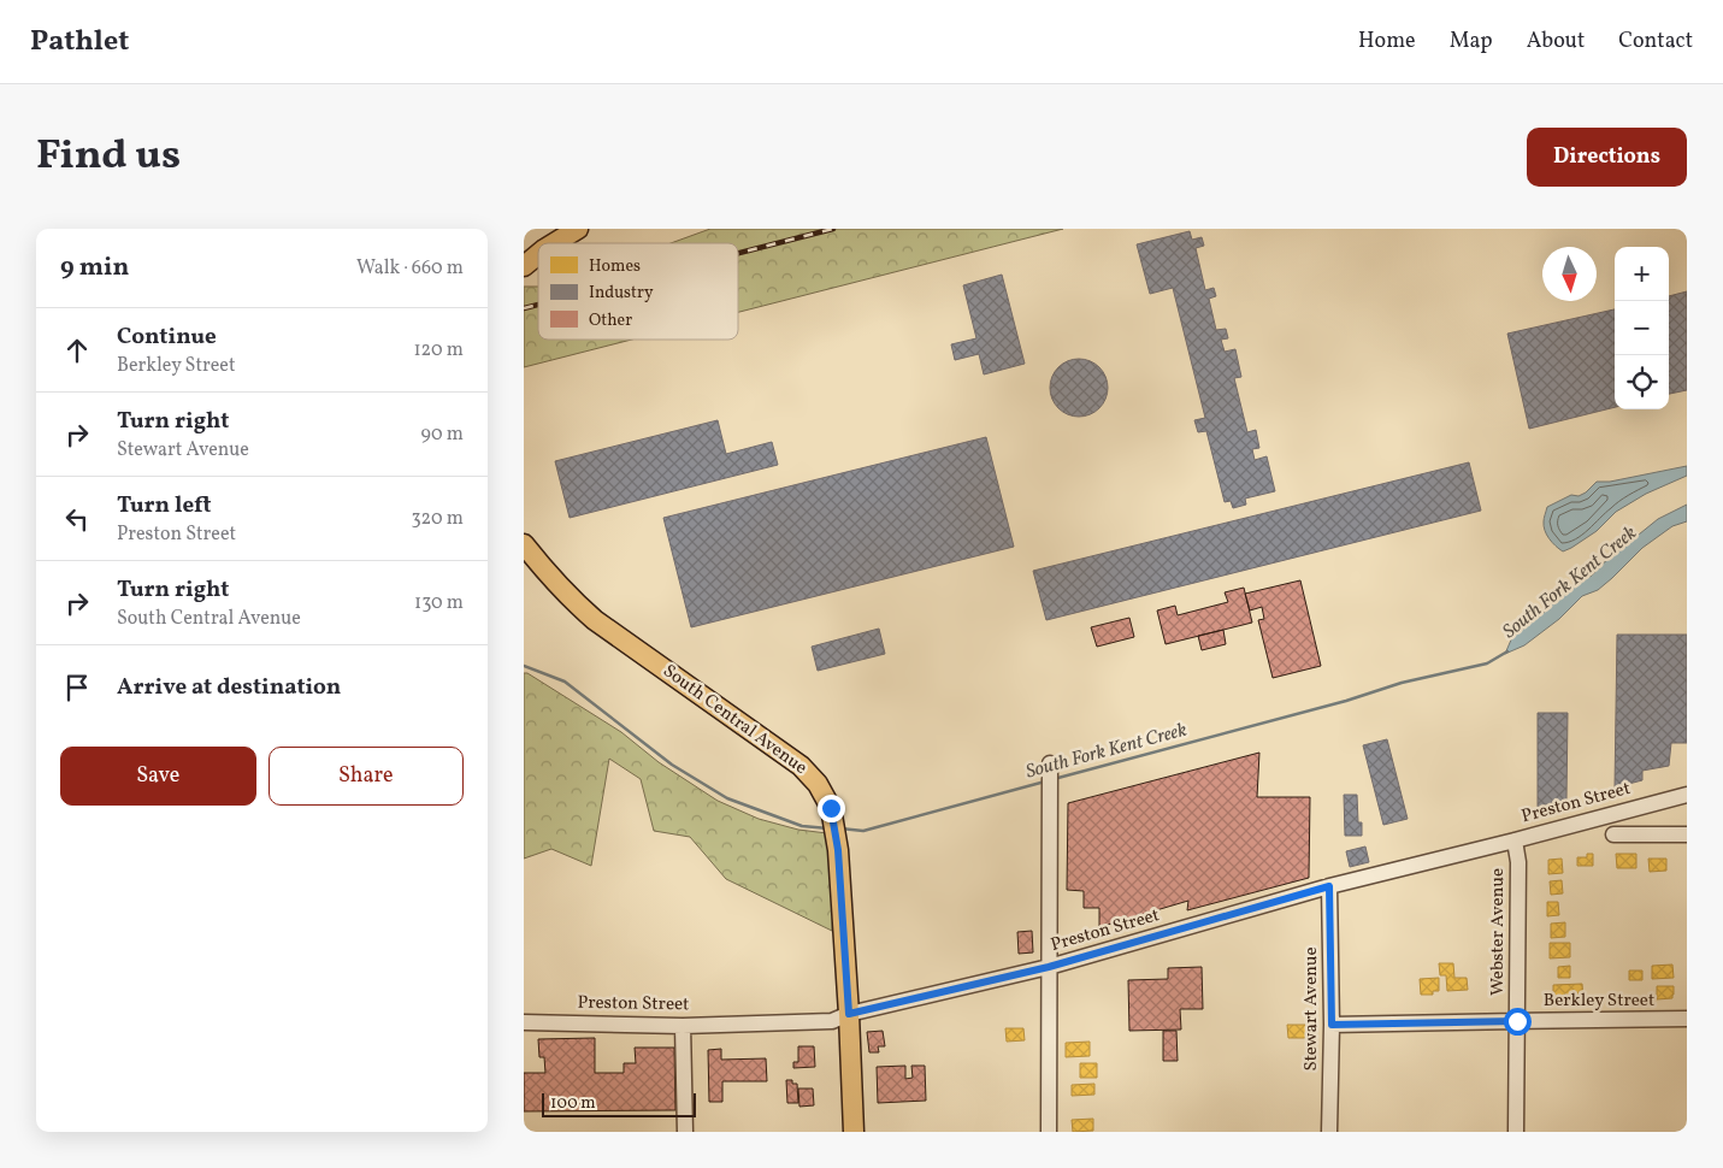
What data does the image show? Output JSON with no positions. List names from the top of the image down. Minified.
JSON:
{"streets":{"main road":["South Central Avenue"],"street":["Preston Street","Webster Avenue","Berkley Street","Stewart Avenue"]},"crossings":[["South Central Avenue","Preston Street"],["Preston Street","Webster Avenue"],["Preston Street","Stewart Avenue"],["Webster Avenue","Berkley Street"],["Berkley Street","Stewart Avenue"]],"water":["South Fork Kent Creek"],"legend":["Homes","Industry","Other"],"scale_bar":"100 m","north":"bottom","page":{"header":"Pathlet","nav":["Home","Map","About","Contact"],"title":"Find us","buttons":["Directions",["Save","Share"]],"heading":["9 min","Walk · 660 m"],"map_buttons":["+","−"],"list":[["Continue","Berkley Street","120 m"],["Turn right","Stewart Avenue","90 m"],["Turn left","Preston Street","320 m"],["Turn right","South Central Avenue","130 m"],"Arrive at destination"],"scale":"100 m"}}
